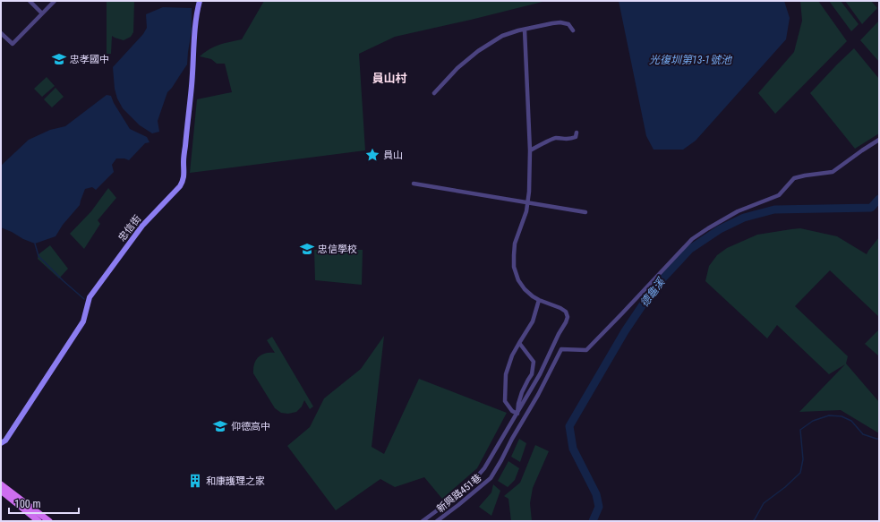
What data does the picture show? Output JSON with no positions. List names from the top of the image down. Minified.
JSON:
{"streets":{"street":["忠信街","新興路451巷"]},"districts":["員山村"],"water":["光復圳第13-1號池","德龜溪"],"places":{"school or university":["忠孝國中","忠信學校","仰德高中"],"place":["員山"],"building":["和康護理之家"]},"scale_bar":"100 m"}
